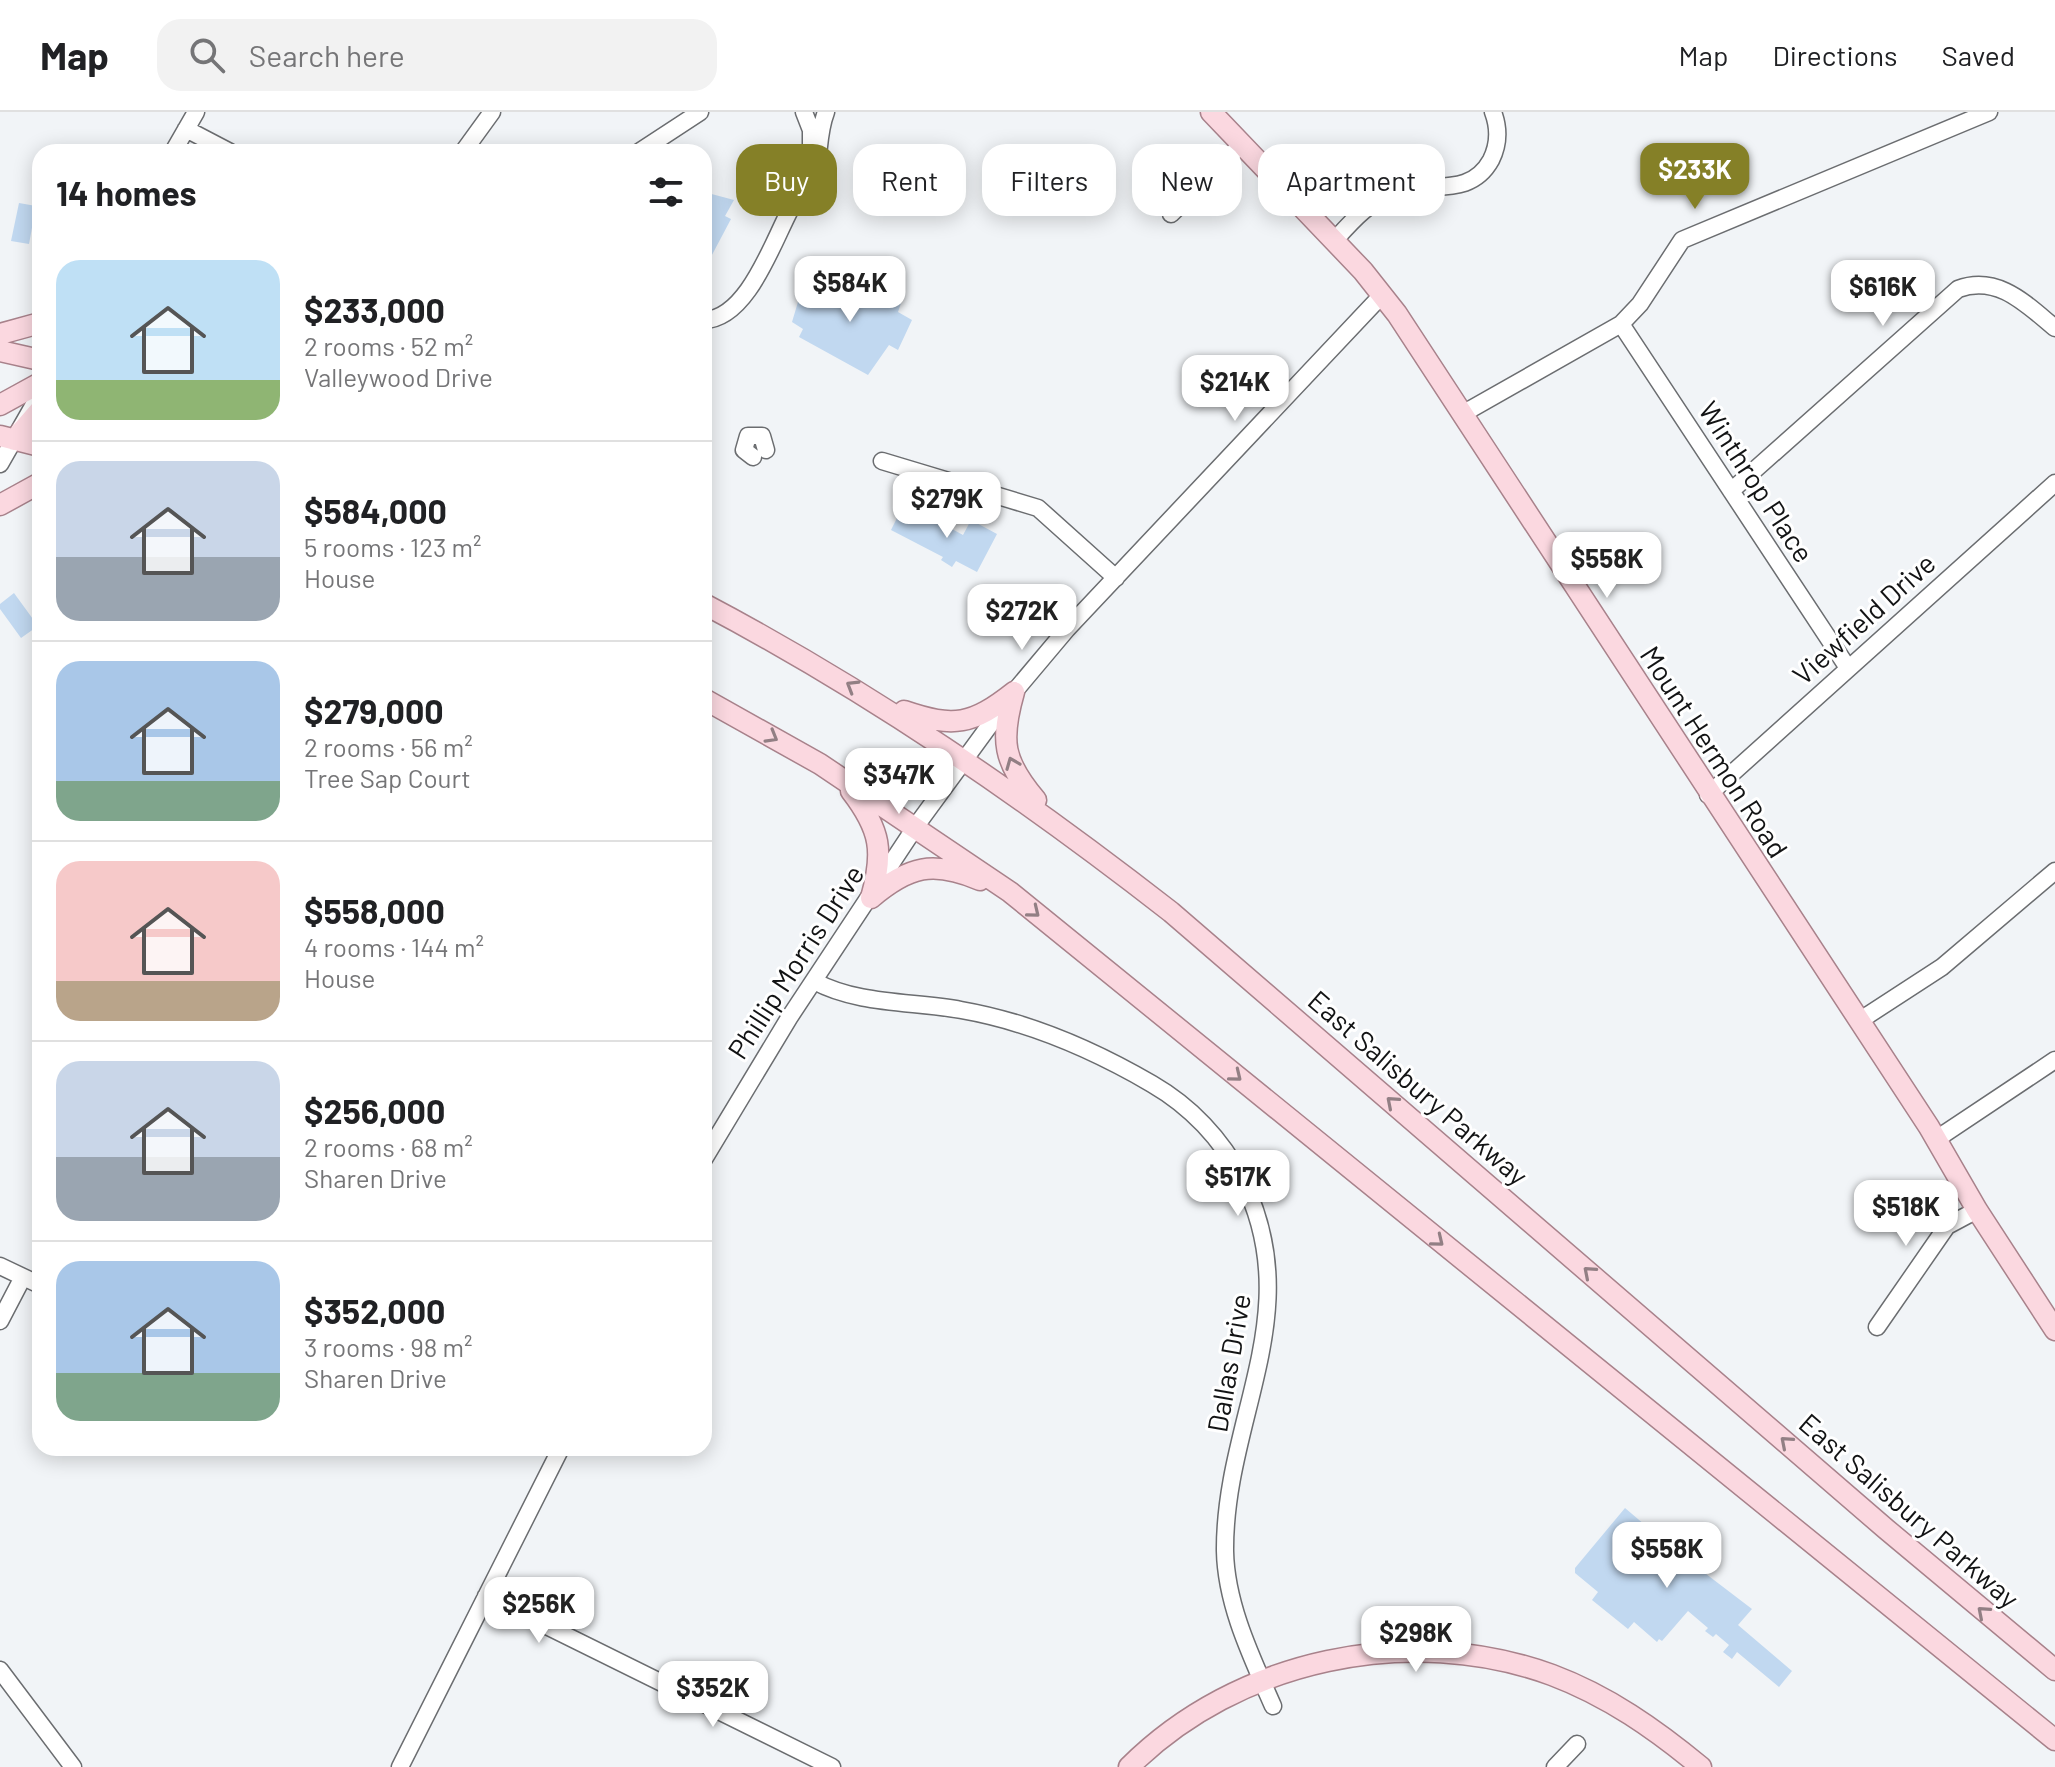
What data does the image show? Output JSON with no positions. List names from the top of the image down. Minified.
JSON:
{"streets":{"main road":["Mount Hermon Road","East Salisbury Parkway"],"street":["Winthrop Place","Viewfield Drive","Phillip Morris Drive","Dallas Drive"]},"crossings":[["Winthrop Place","Viewfield Drive"],["Viewfield Drive","Mount Hermon Road"],["Mount Hermon Road","Phillip Morris Drive"],["Phillip Morris Drive","East Salisbury Parkway"],["Phillip Morris Drive","Dallas Drive"]],"page":{"header":"Map","search":"Search here","nav":["Map","Directions","Saved"],"price":["$233K","$584K","$616K","$214K","$279K","$558K","$272K","$347K","$517K","$518K","$558K","$256K","$298K","$352K"],"chip":["Buy","Rent","Filters","New","Apartment"],"heading":"14 homes","list":[{"name":"$233,000","note":"2 rooms · 52 m² · Valleywood Drive"},{"name":"$584,000","note":"5 rooms · 123 m² · House"},{"name":"$279,000","note":"2 rooms · 56 m² · Tree Sap Court"},{"name":"$558,000","note":"4 rooms · 144 m² · House"},{"name":"$256,000","note":"2 rooms · 68 m² · Sharen Drive"},{"name":"$352,000","note":"3 rooms · 98 m² · Sharen Drive"}]}}
